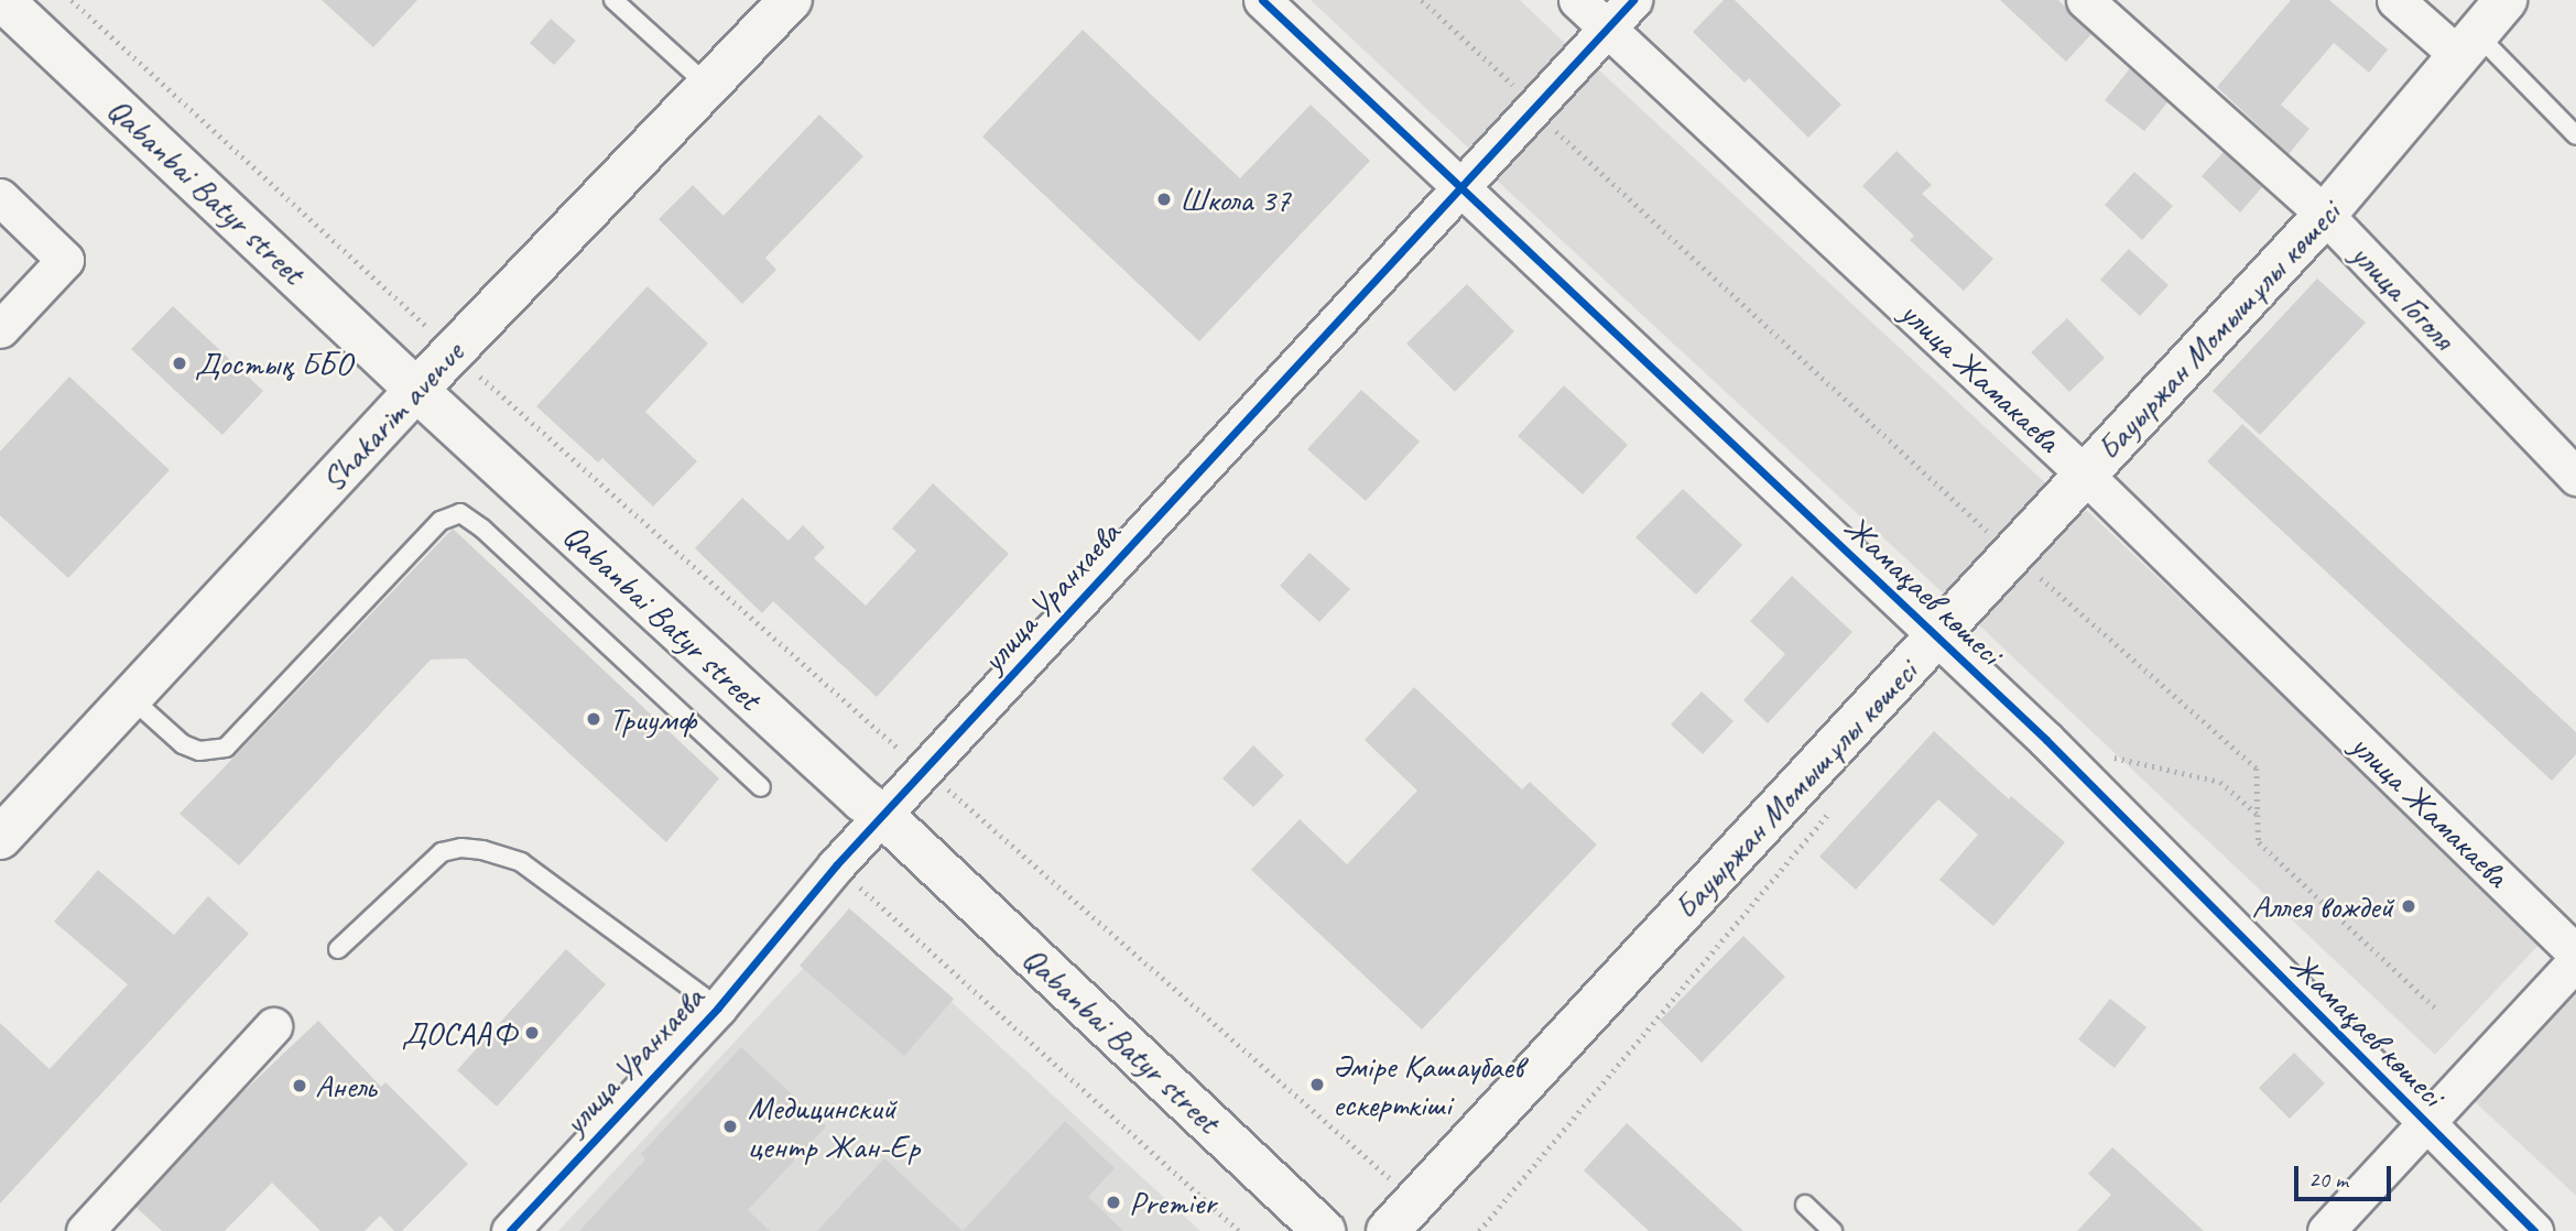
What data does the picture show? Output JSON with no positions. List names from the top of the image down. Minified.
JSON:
{"streets":{"main road":["Qabanbai Batyr street","Бауыржан Момышұлы көшесі","Shakarim avenue"],"street":["улица Гоголя","улица Жамакаева","Жамақаев көшесі","улица Уранхаева"]},"crossings":[["Qabanbai Batyr street","Shakarim avenue"],["Qabanbai Batyr street","улица Уранхаева"],["улица Гоголя","Бауыржан Момышұлы көшесі"],["Бауыржан Момышұлы көшесі","улица Жамакаева"],["Бауыржан Момышұлы көшесі","Жамақаев көшесі"],["улица Жамакаева","улица Уранхаева"],["Жамақаев көшесі","улица Уранхаева"]],"places":["Школа 37","Достық ББО","Триумф","Аллея вождей","ДОСААФ","Әміре Қашаубаев ескерткіші","Анель","Медицинский центр Жан-Ер","Premier"],"scale_bar":"20 m"}
